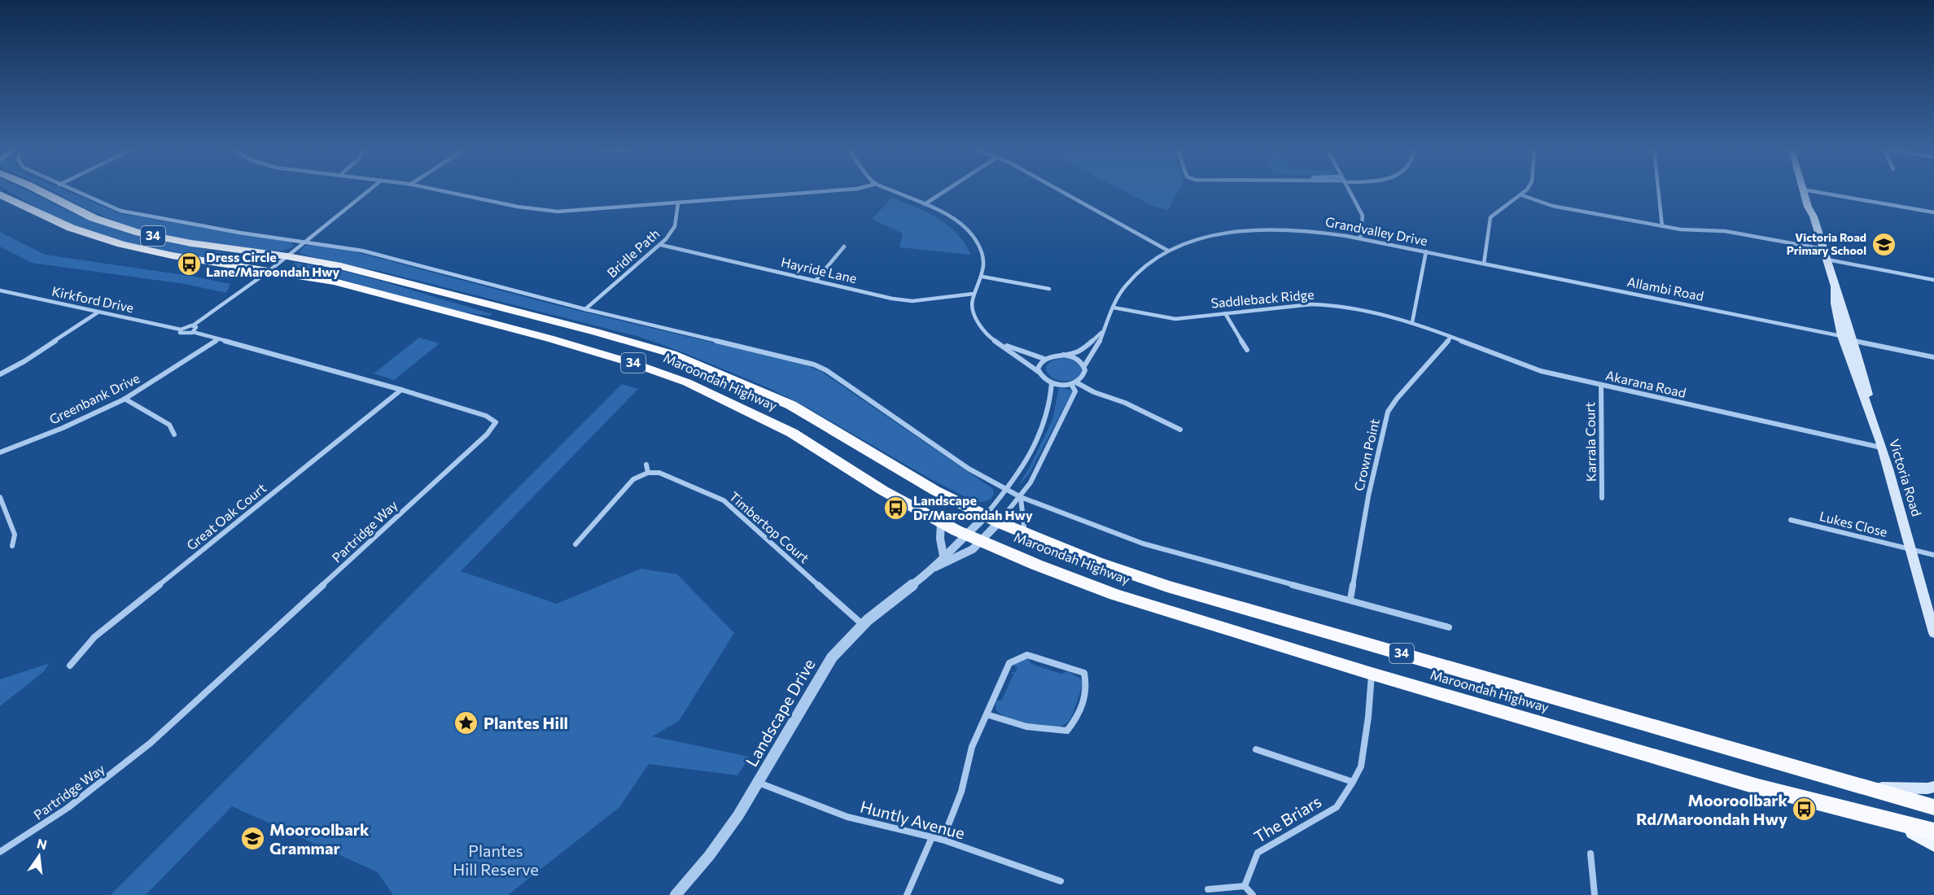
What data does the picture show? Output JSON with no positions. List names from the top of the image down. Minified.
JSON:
{"streets":{"highway":["34","Maroondah Highway"],"main road":["Victoria Road"],"street":["Grandvalley Drive","Bridle Path","Hayride Lane","Allambi Road","Saddleback Ridge","Kirkford Drive","Akarana Road","Greenbank Drive","Karrala Court","Crown Point","Great Oak Court","Lukes Close","Timbertop Court","Partridge Way","Landscape Drive","The Briars","Huntly Avenue"]},"crossings":[["Grandvalley Drive","Allambi Road"],["Grandvalley Drive","Saddleback Ridge"],["Bridle Path","Hayride Lane"],["Bridle Path","Maroondah Highway"],["Allambi Road","Victoria Road"],["Saddleback Ridge","Akarana Road"],["Kirkford Drive","Partridge Way"],["Maroondah Highway","Crown Point"],["Maroondah Highway","Landscape Drive"],["Maroondah Highway","The Briars"],["Akarana Road","Karrala Court"],["Akarana Road","Crown Point"],["Akarana Road","Victoria Road"],["Greenbank Drive","Partridge Way"],["Victoria Road","Lukes Close"],["Great Oak Court","Partridge Way"],["Timbertop Court","Landscape Drive"],["Landscape Drive","Huntly Avenue"]],"parks":["Plantes Hill Reserve"],"places":{"school or university":["Victoria Road Primary School","Mooroolbark Grammar"],"bus stop":["Dress Circle Lane/Maroondah Hwy","Landscape Dr/Maroondah Hwy","Mooroolbark Rd/Maroondah Hwy"],"place":["Plantes Hill"]},"north":"top"}
